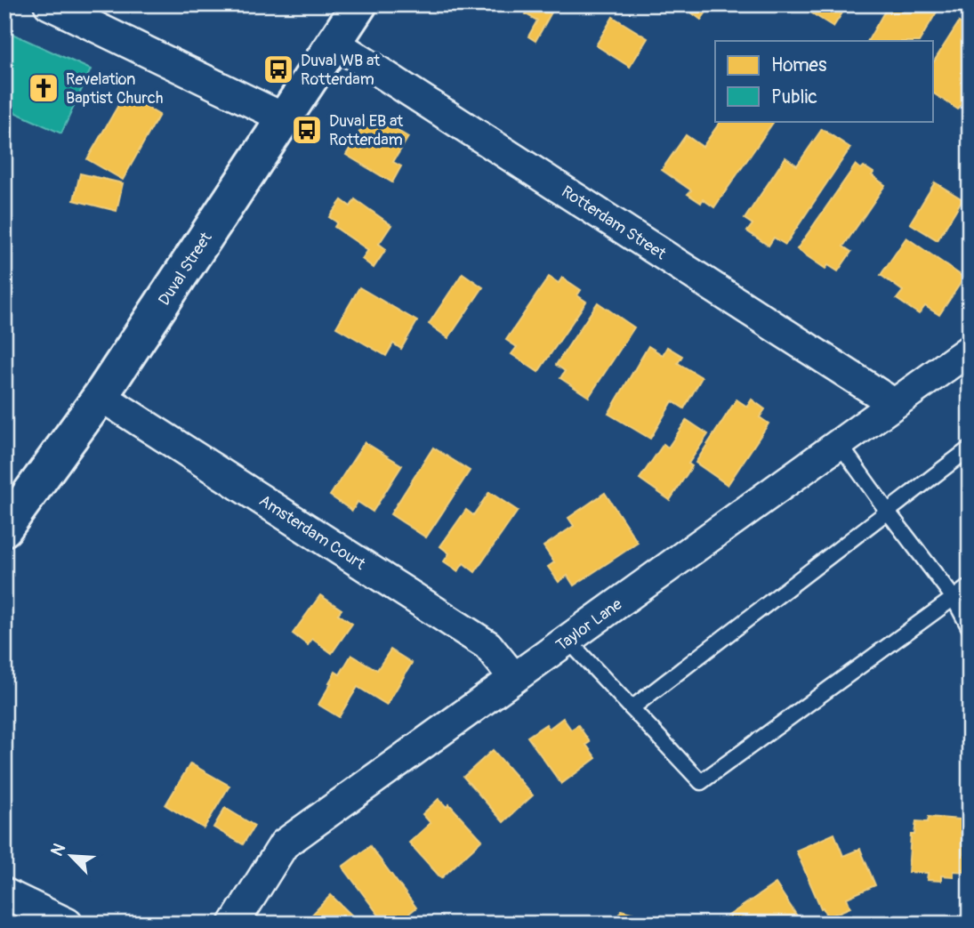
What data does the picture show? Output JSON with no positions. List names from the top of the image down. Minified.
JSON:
{"streets":{"street":["Rotterdam Street","Duval Street","Amsterdam Court","Taylor Lane"]},"crossings":[["Rotterdam Street","Duval Street"],["Rotterdam Street","Taylor Lane"],["Duval Street","Amsterdam Court"],["Amsterdam Court","Taylor Lane"]],"places":{"bus stop":["Duval WB at Rotterdam","Duval EB at Rotterdam"],"church":["Revelation Baptist Church"]},"legend":["Homes","Public"],"north":"top left"}
